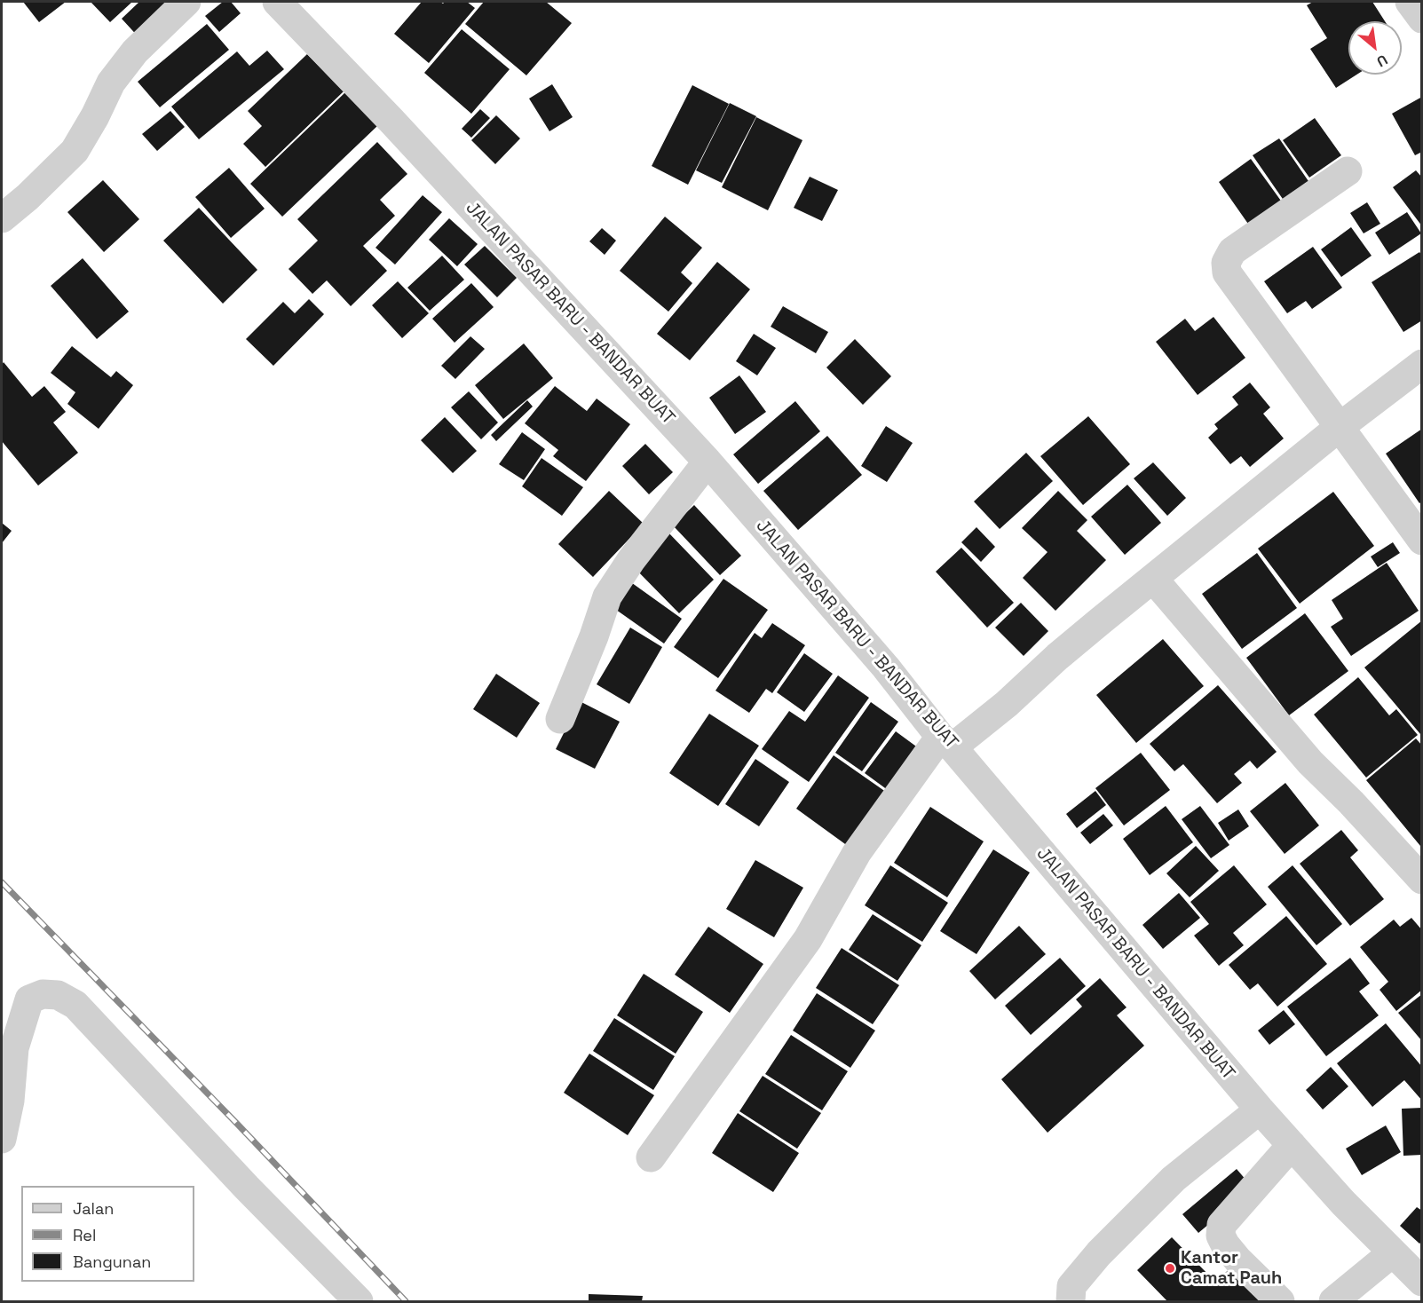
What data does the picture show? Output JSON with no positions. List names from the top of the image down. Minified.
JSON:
{"streets":{"street":["JALAN PASAR BARU - BANDAR BUAT"]},"places":["Kantor Camat Pauh"],"legend":["Jalan","Rel","Bangunan"],"north":"bottom right"}
